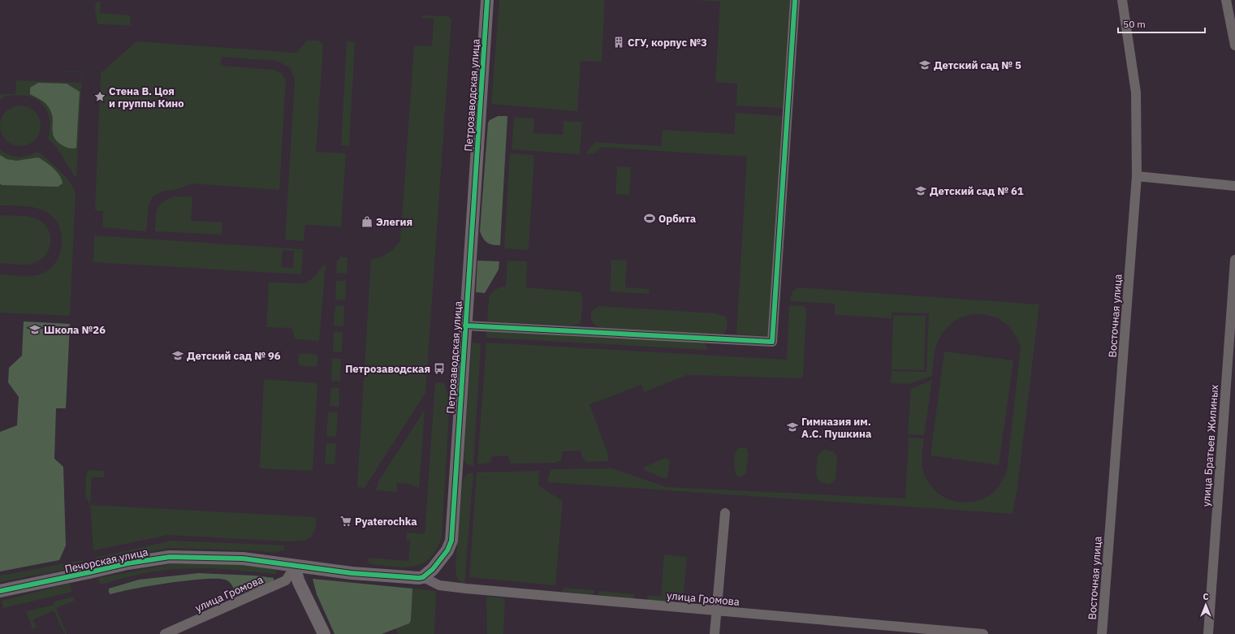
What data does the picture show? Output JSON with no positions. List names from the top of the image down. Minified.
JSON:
{"streets":{"street":["Петрозаводская улица","Восточная улица","улица Братьев Жилиных","Печорская улица","улица Громова"]},"crossings":[["Петрозаводская улица","улица Громова"],["Печорская улица","улица Громова"]],"places":{"building":["СГУ, корпус №3"],"school or university":["Детский сад № 5","Детский сад № 61","Школа №26","Детский сад № 96","Гимназия им. А.С. Пушкина"],"place":["Стена В. Цоя и группы Кино"],"sports":["Орбита"],"shop":["Элегия"],"bus stop":["Петрозаводская"],"supermarket":["Pyaterochka"]},"scale_bar":"50 m","north":"top"}
